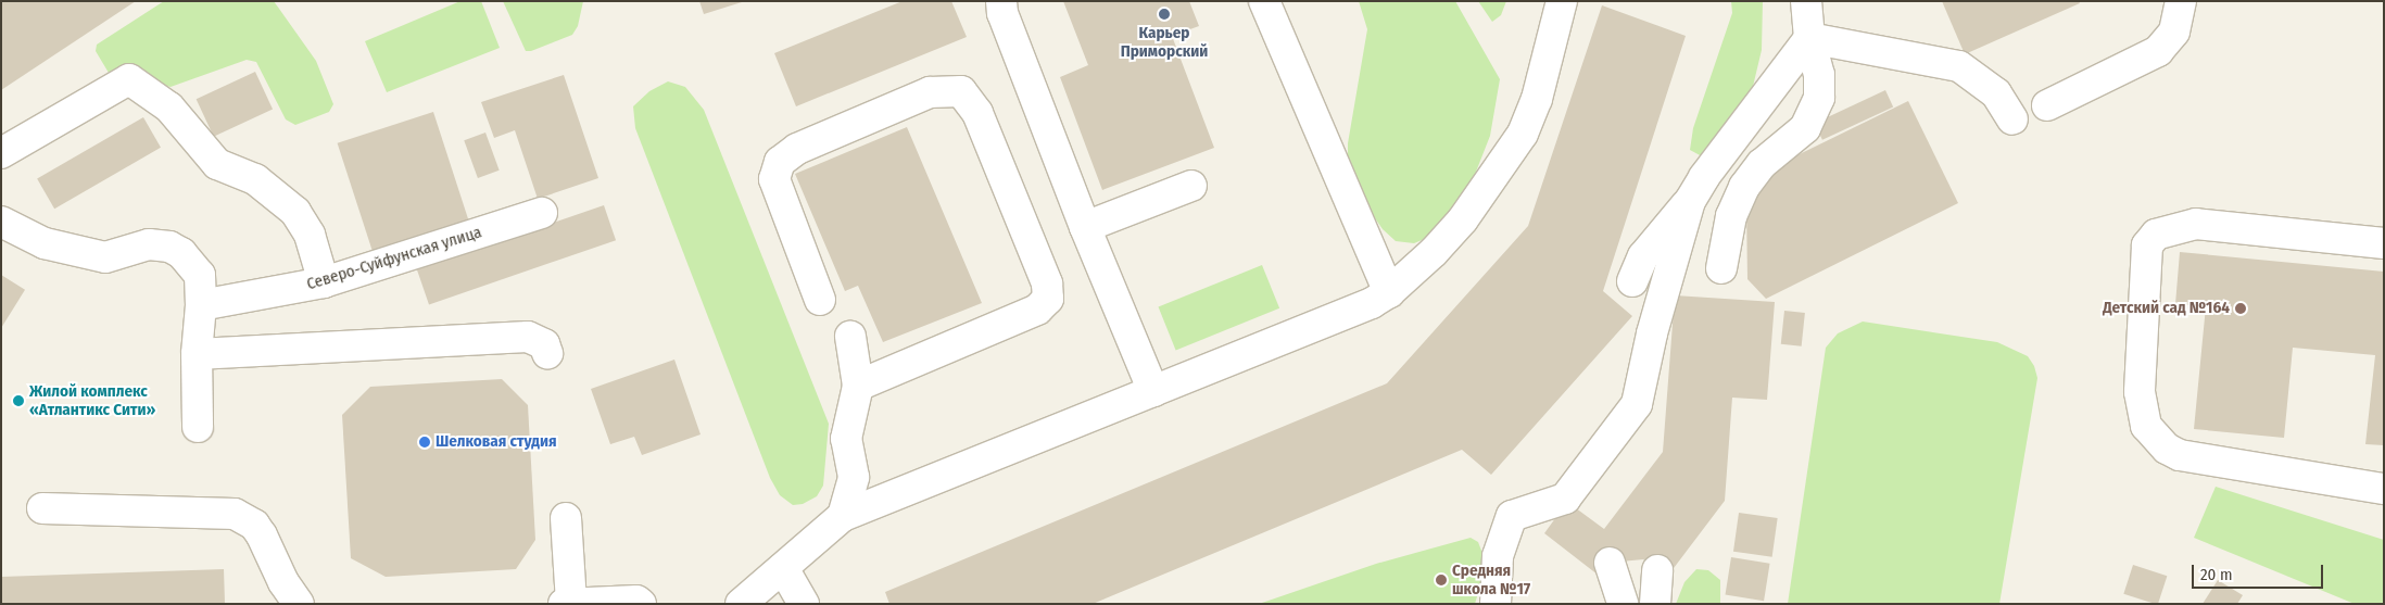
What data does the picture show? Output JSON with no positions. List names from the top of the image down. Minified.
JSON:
{"streets":{"lane":["Северо-Суйфунская улица"]},"places":["Карьер Приморский","Детский сад №164","Жилой комплекс «Атлантикс Сити»","Шелковая студия","Средняя школа №17"],"scale_bar":"20 m"}
